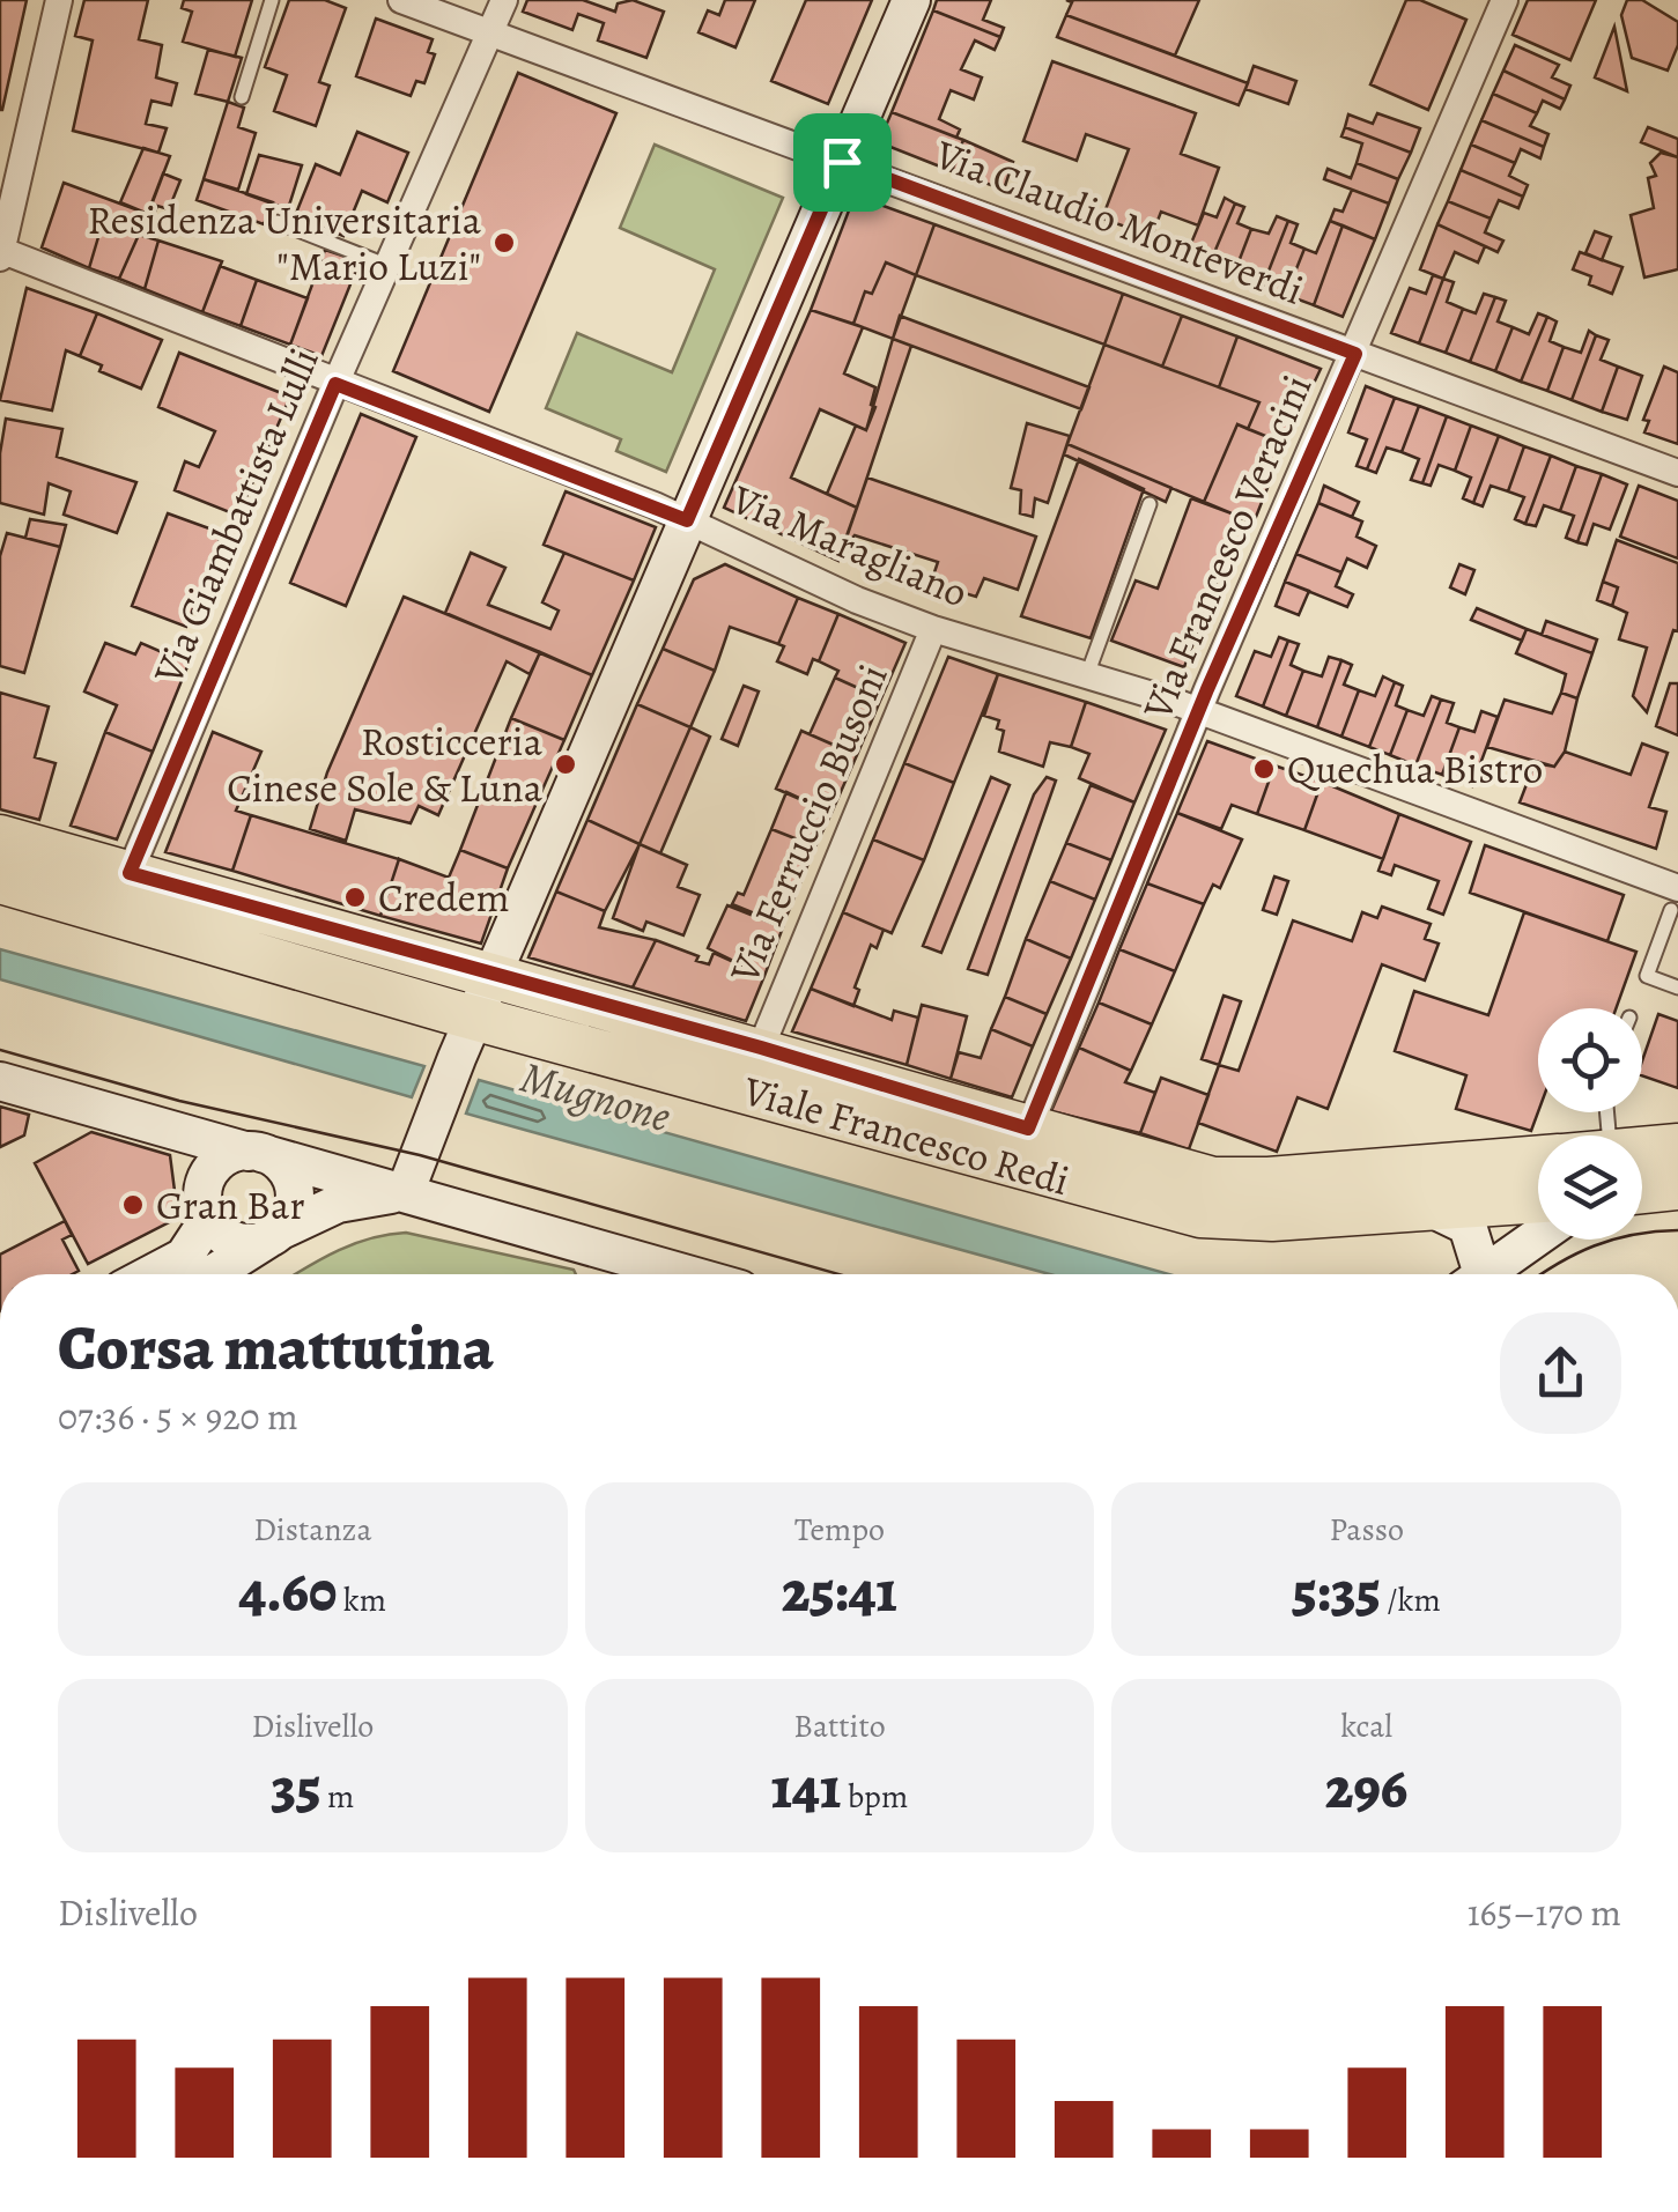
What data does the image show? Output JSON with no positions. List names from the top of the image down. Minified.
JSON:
{"streets":{"main road":["Viale Francesco Redi"],"street":["Via Claudio Monteverdi","Via Giambattista Lulli","Via Maragliano","Via Francesco Veracini","Via Ferruccio Busoni"]},"crossings":[["Via Claudio Monteverdi","Via Giambattista Lulli"],["Via Claudio Monteverdi","Via Francesco Veracini"],["Via Giambattista Lulli","Via Maragliano"],["Via Giambattista Lulli","Viale Francesco Redi"],["Via Maragliano","Via Francesco Veracini"],["Via Maragliano","Via Ferruccio Busoni"],["Via Francesco Veracini","Viale Francesco Redi"],["Via Ferruccio Busoni","Viale Francesco Redi"]],"water":["Mugnone"],"places":["Residenza Universitaria \"Mario Luzi\"","Rosticceria Cinese Sole & Luna","Quechua Bistro","Credem","Gran Bar"],"page":{"heading":["Corsa mattutina","07:36 · 5 × 920 m"],"stats":[["Distanza","4.60 km"],["Tempo","25:41"],["Passo","5:35 /km"],["Dislivello","35 m"],["Battito","141 bpm"],["kcal","296"]],"chart":["Dislivello","165–170 m"]}}
